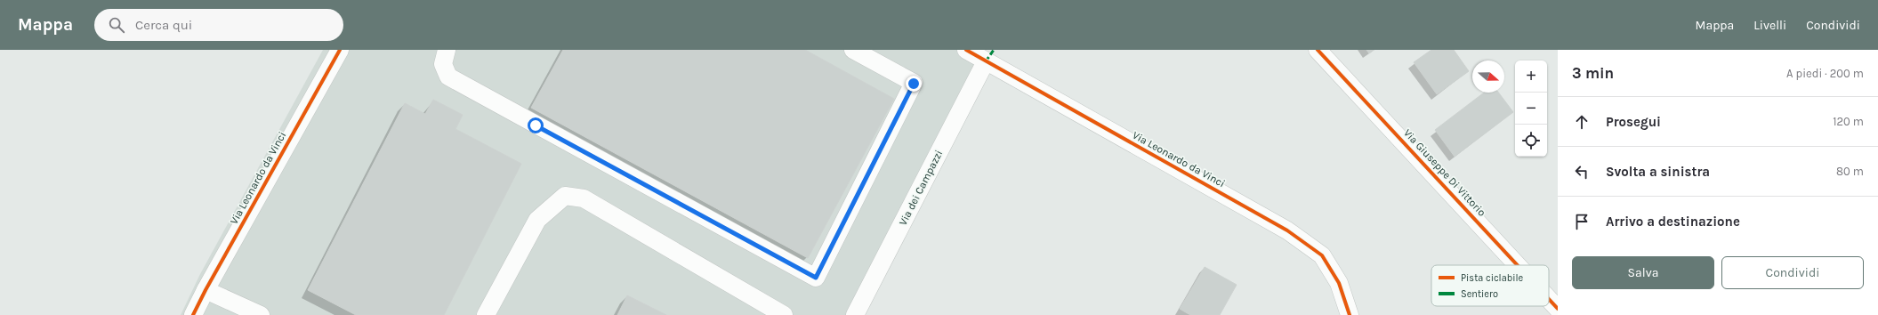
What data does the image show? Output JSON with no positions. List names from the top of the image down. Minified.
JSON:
{"streets":{"street":["Via Leonardo da Vinci","Via Giuseppe Di Vittorio","Via dei Campazzi"]},"crossings":[["Via Leonardo da Vinci","Via dei Campazzi"]],"legend":["Pista ciclabile","Sentiero"],"north":"right","page":{"header":"Mappa","search":"Cerca qui","nav":["Mappa","Livelli","Condividi"],"heading":["3 min","A piedi · 200 m"],"map_buttons":["+","−"],"list":[["Prosegui","120 m"],["Svolta a sinistra","80 m"],"Arrivo a destinazione"],"buttons":["Salva","Condividi"]}}
